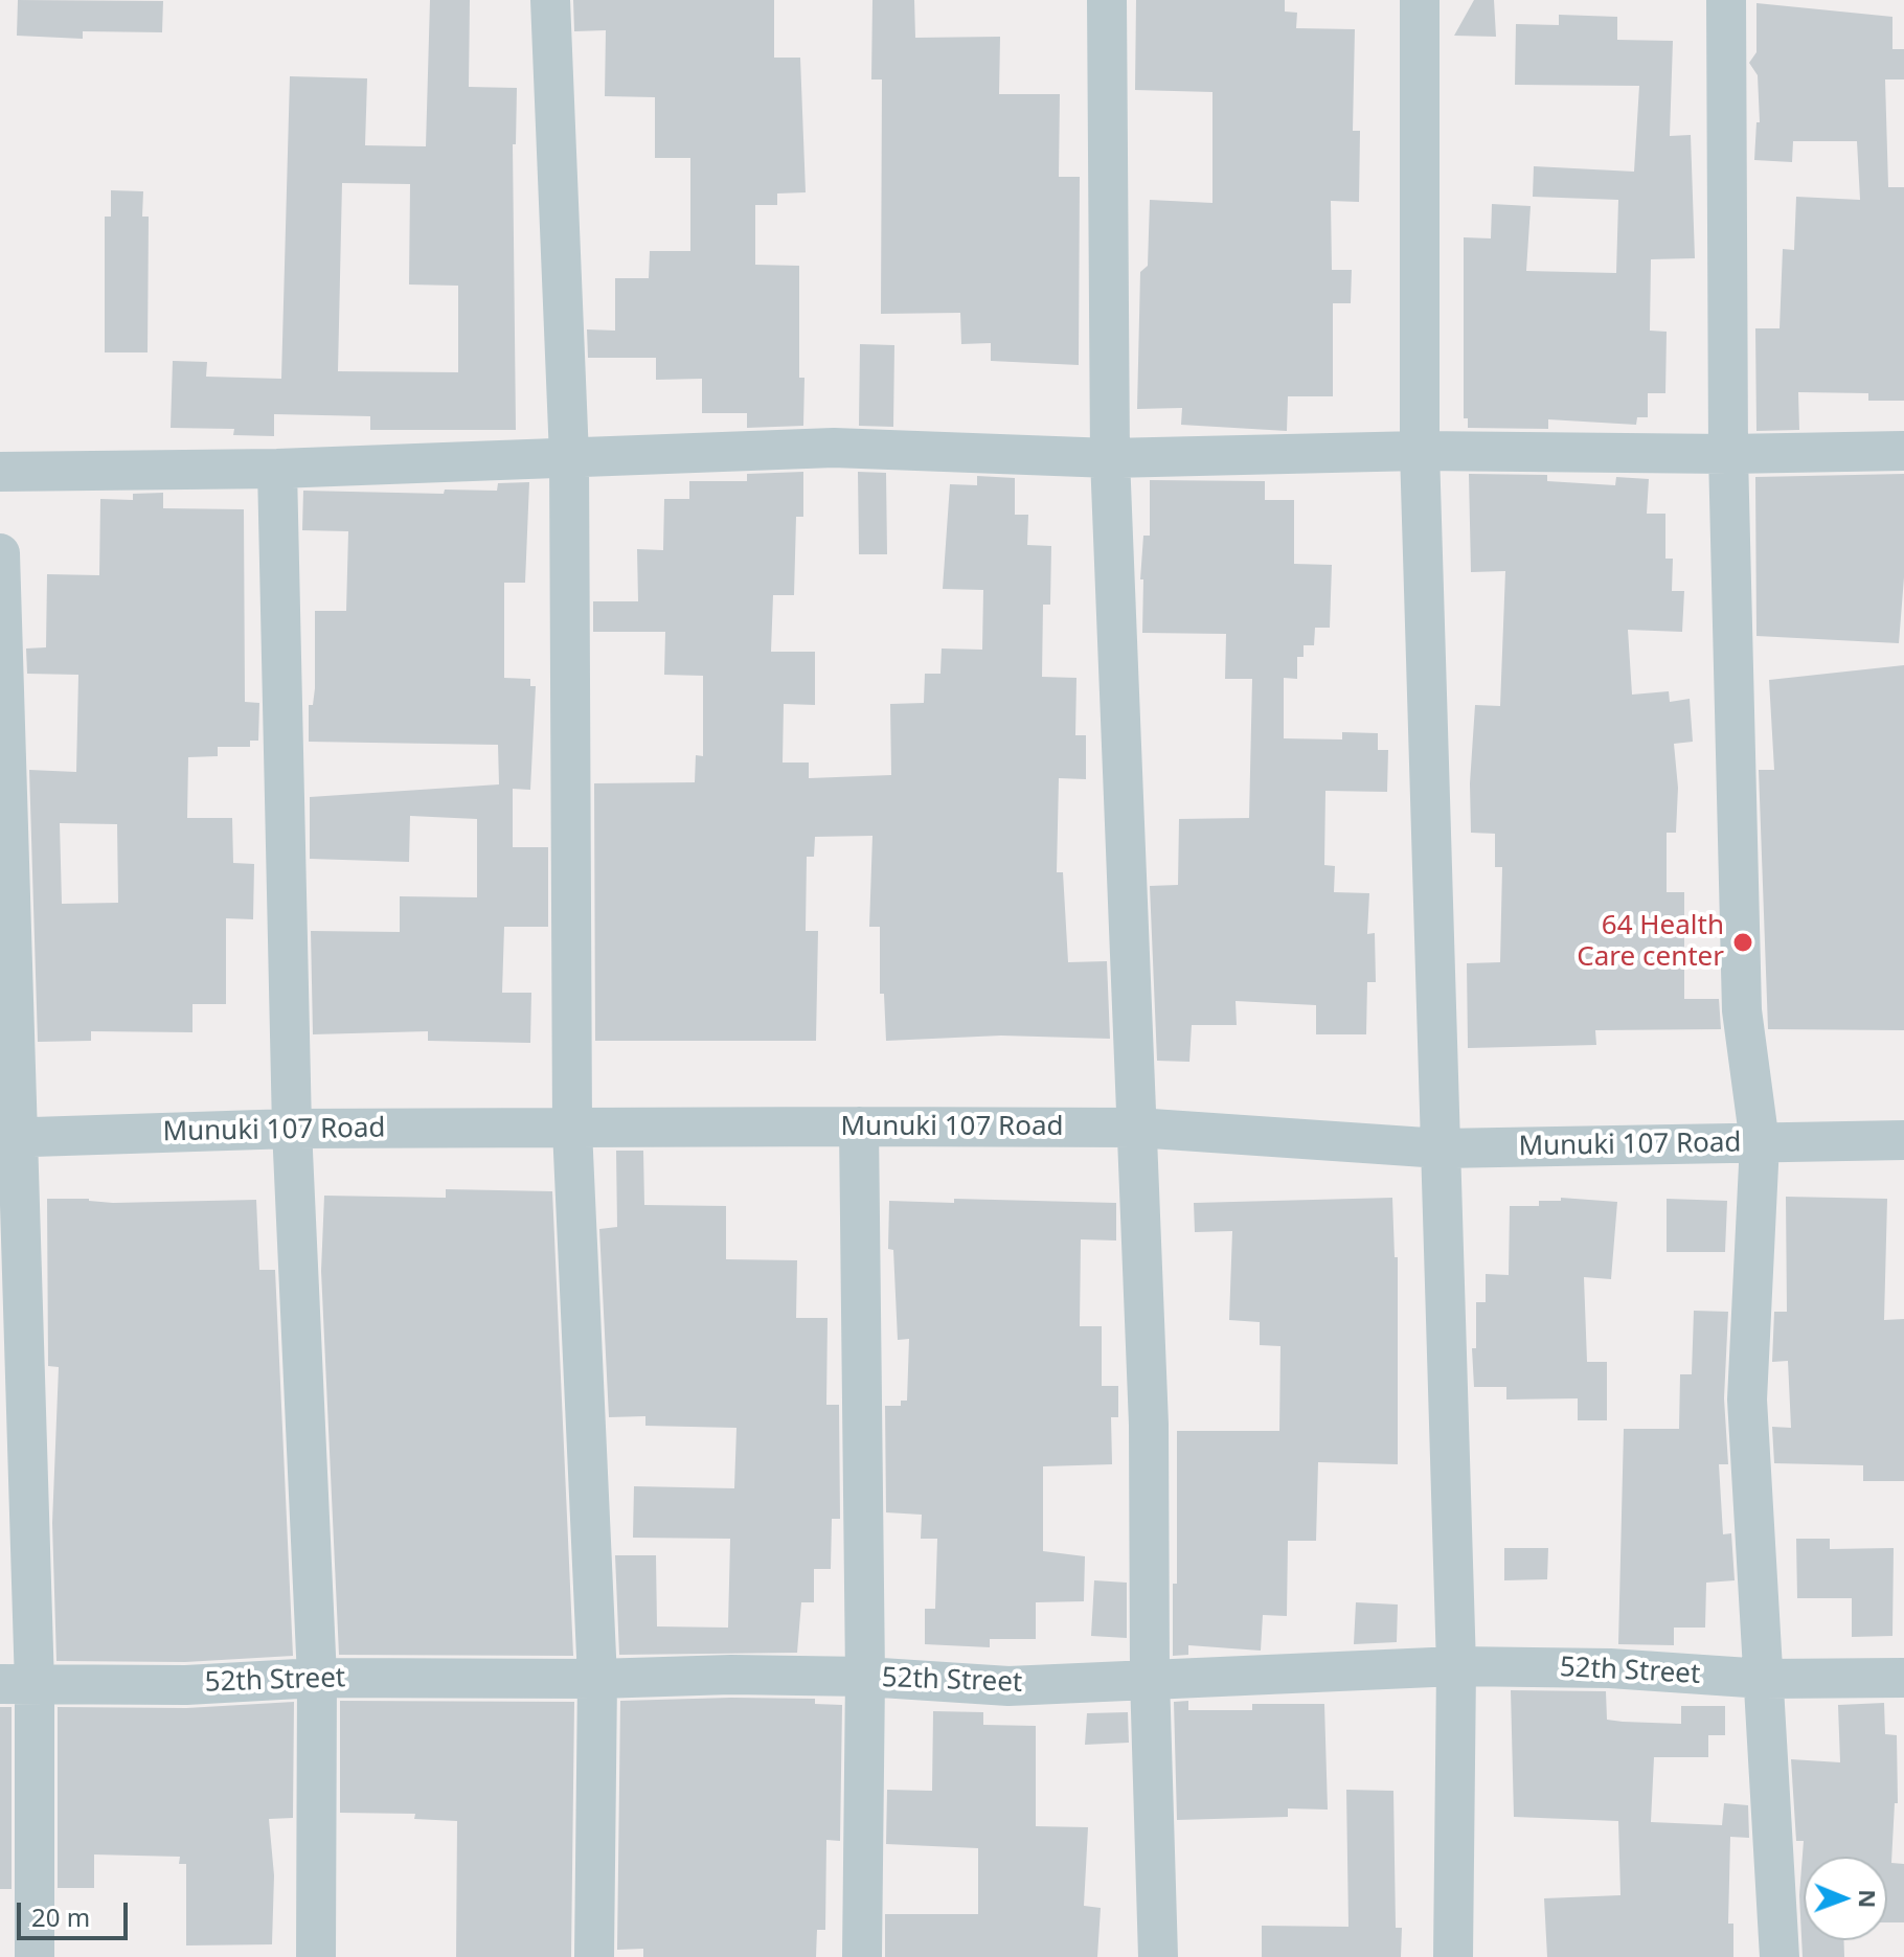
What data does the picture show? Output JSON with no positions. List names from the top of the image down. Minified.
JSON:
{"streets":{"street":["Munuki 107 Road","52th Street"]},"places":["64 Health Care center"],"scale_bar":"20 m","north":"right"}
